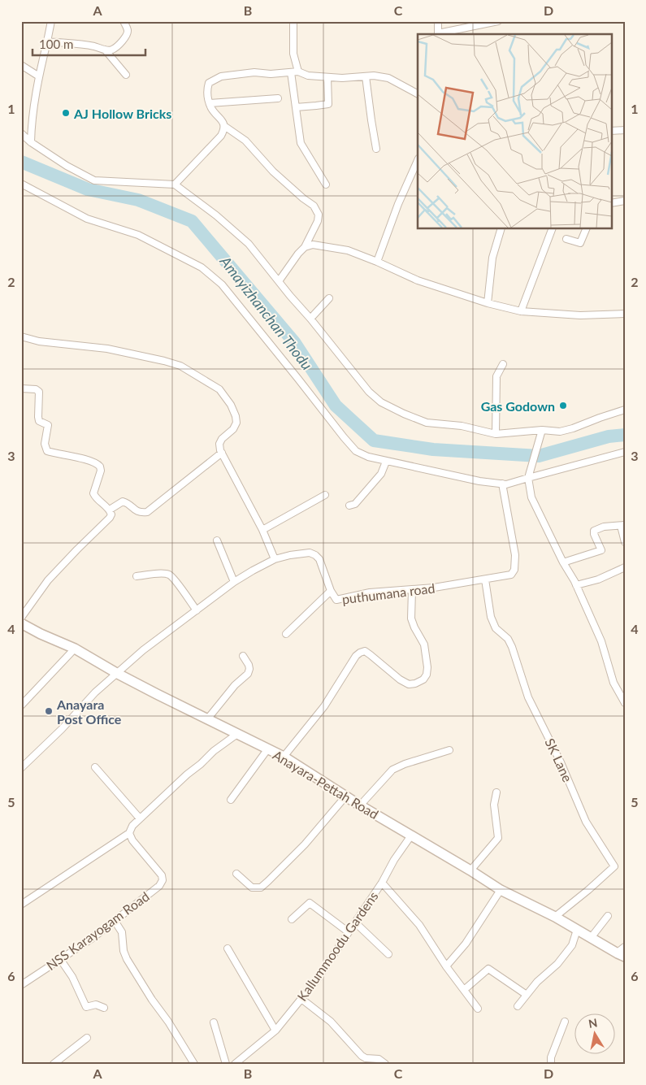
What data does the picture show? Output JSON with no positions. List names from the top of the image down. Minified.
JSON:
{"streets":{"main road":["Anayara-Pettah Road"],"street":["puthumana road","SK Lane","NSS Karayogam Road","Kallummoodu Gardens"]},"crossings":[["puthumana road","SK Lane"],["puthumana road","Anayara-Pettah Road"],["SK Lane","Anayara-Pettah Road"],["Anayara-Pettah Road","Kallummoodu Gardens"]],"water":["Amayizhanchan Thodu"],"places":["AJ Hollow Bricks","Gas Godown","Anayara Post Office"],"scale_bar":"100 m","north":"top","grid":{"columns":["A","B","C","D"],"rows":["1","2","3","4","5","6"]}}
